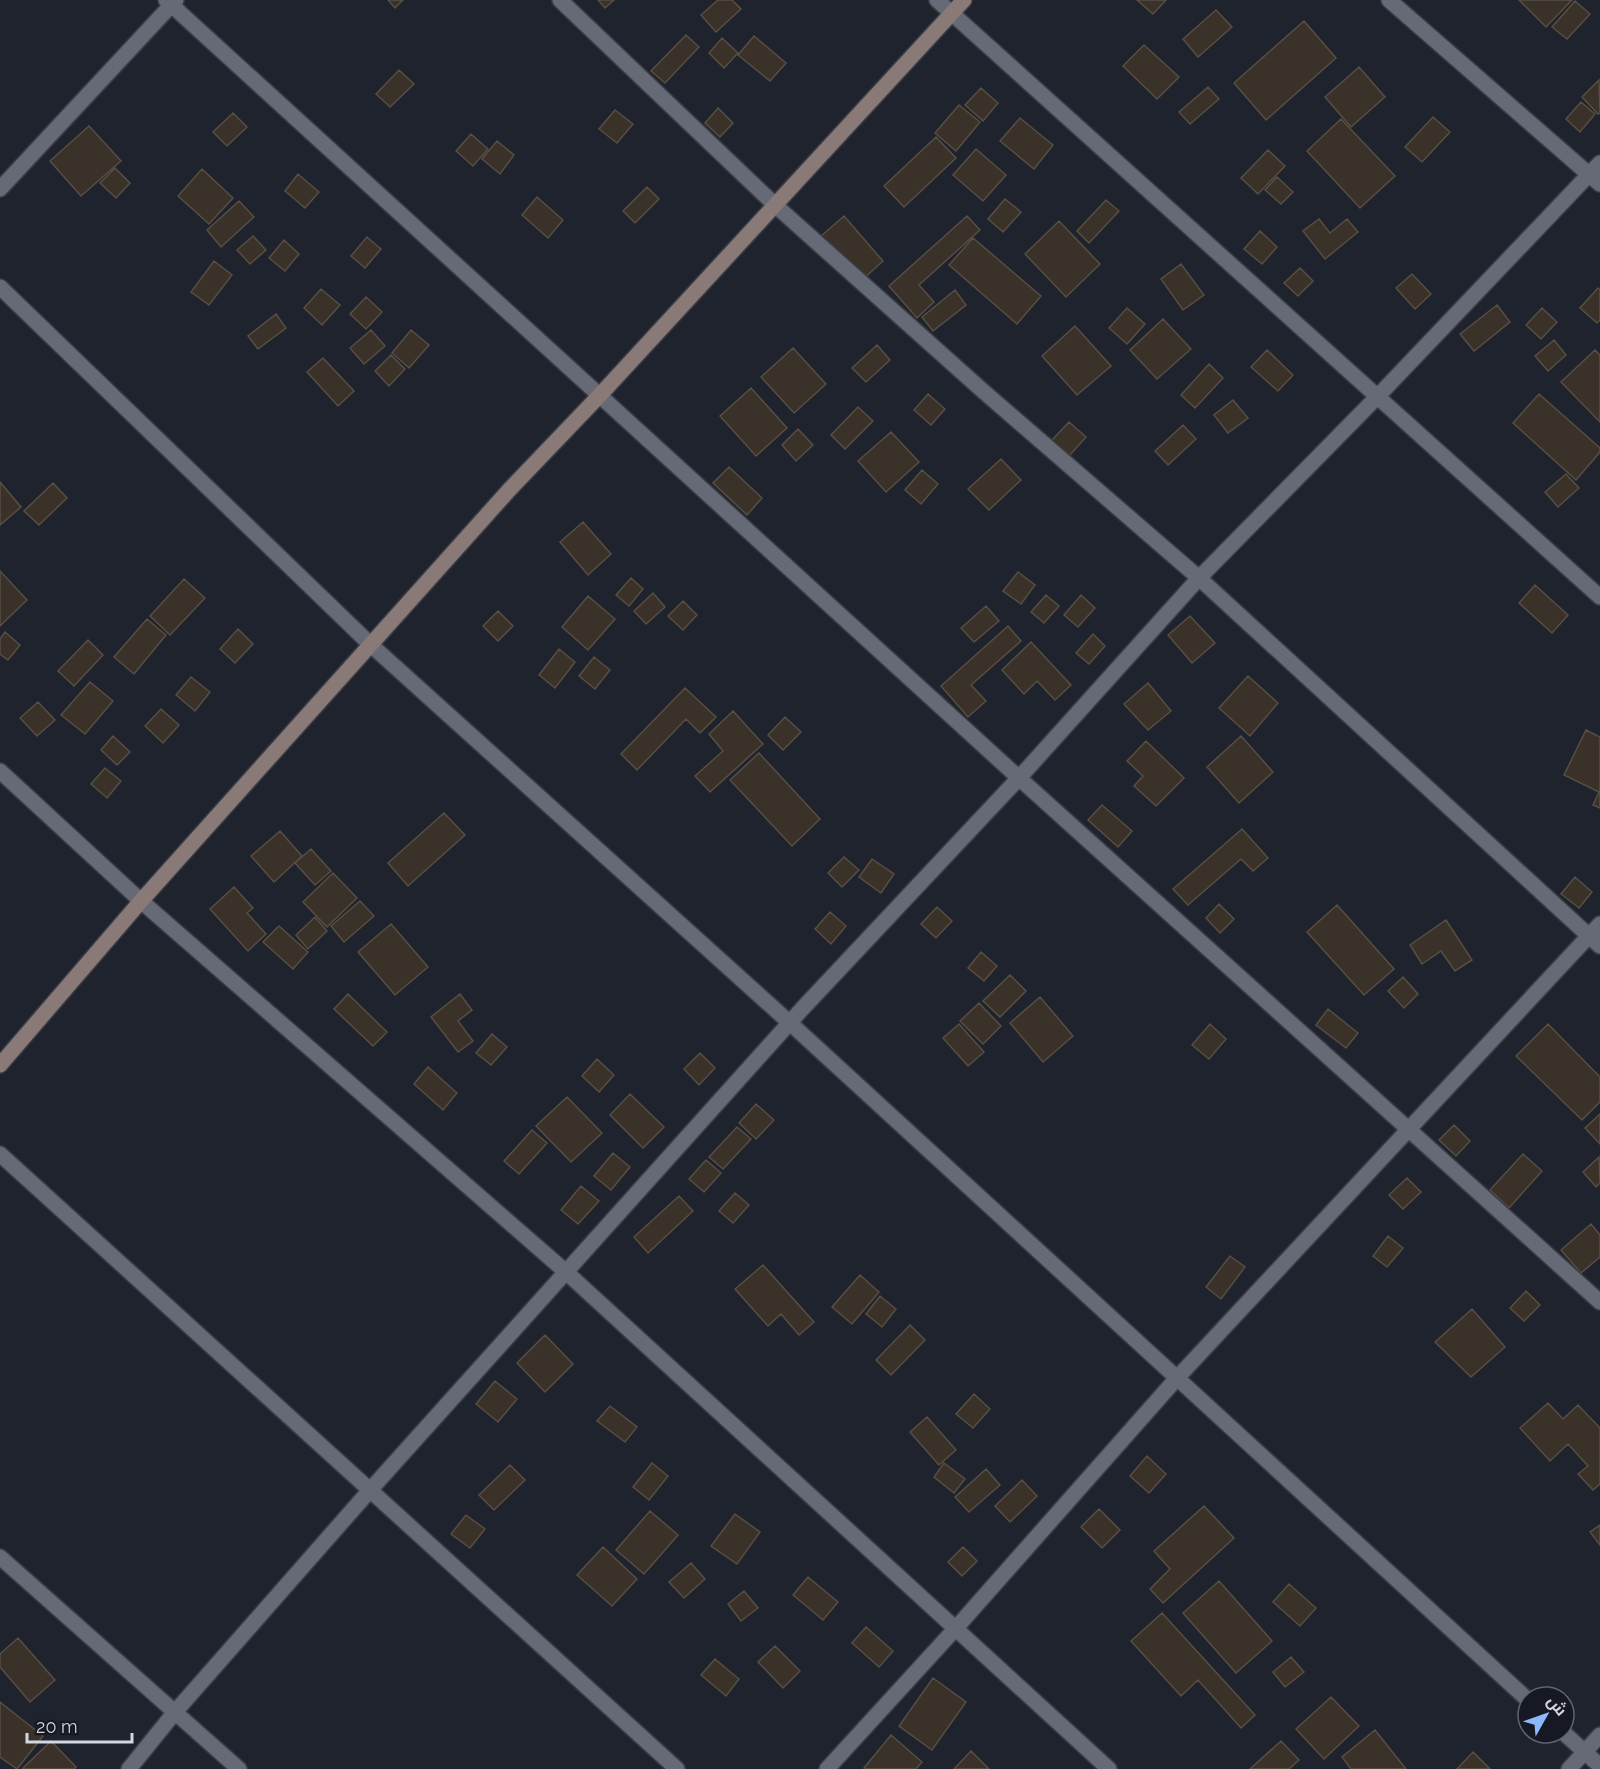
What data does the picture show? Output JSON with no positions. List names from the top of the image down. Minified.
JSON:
{"scale_bar":"20 m","north":"top right"}
